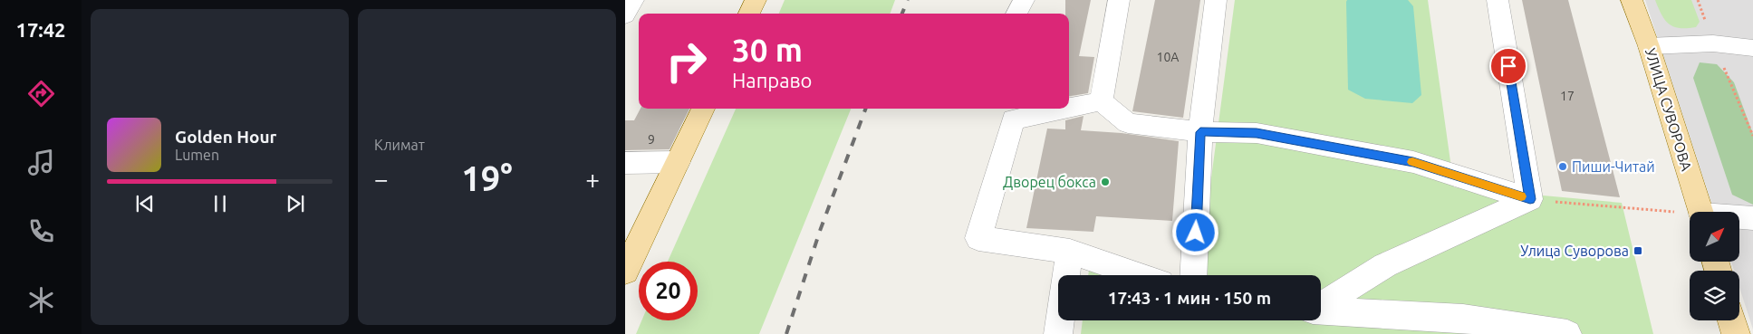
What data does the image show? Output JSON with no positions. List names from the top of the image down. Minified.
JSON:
{"streets":{"main road":["УЛИЦА СУВОРОВА"]},"places":{"other":["Пиши-Читай","Дворец бокса"],"transit":["Улица Суворова"]},"house_numbers":["10А","17","9"],"north":"top right","page":{"tabs":"17:42","tile":"Климат","turn":["30 m","Направо"],"song":["Golden Hour","Lumen"],"heat":["−","19°","+"],"limit":"20","trip":"17:43 · 1 мин · 150 m"}}
